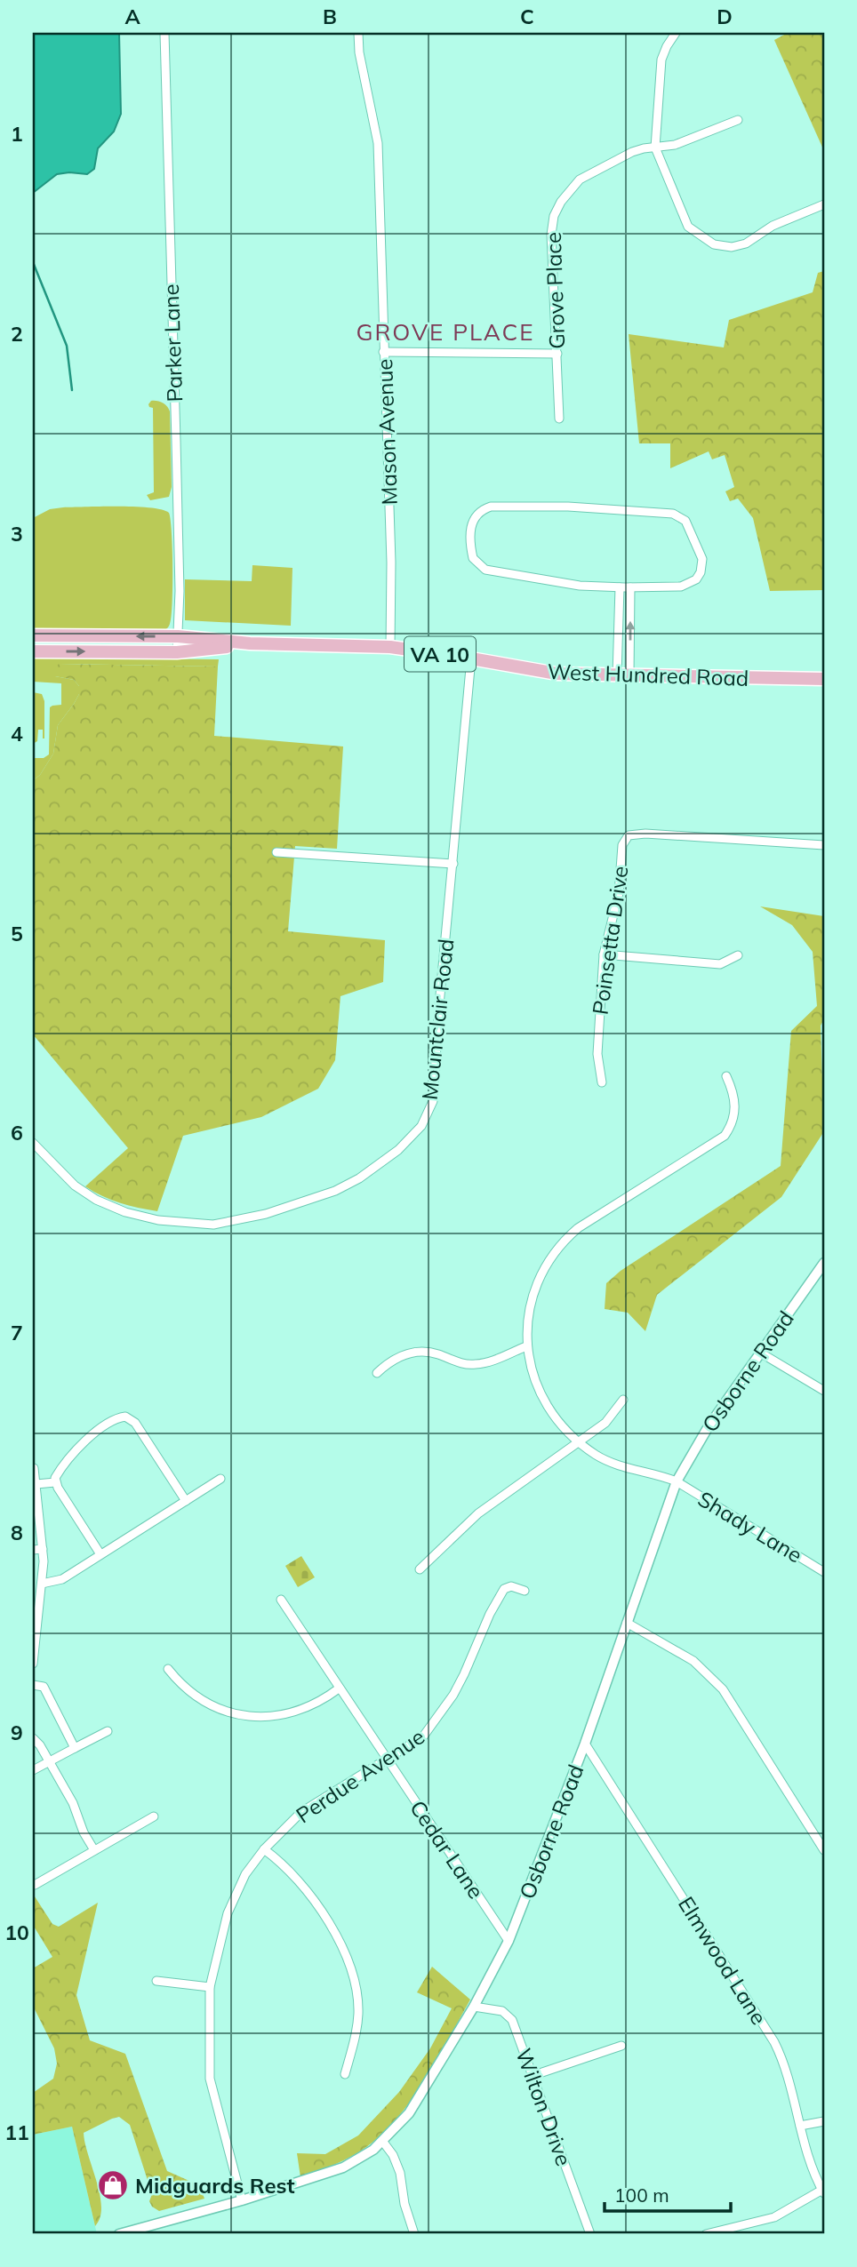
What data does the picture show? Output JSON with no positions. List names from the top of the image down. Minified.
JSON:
{"streets":{"main road":["VA 10","West Hundred Road"],"street":["Grove Place","Parker Lane","Mason Avenue","Poinsetta Drive","Mountclair Road","Osborne Road","Shady Lane","Perdue Avenue","Cedar Lane","Elmwood Lane","Wilton Drive"]},"crossings":[["Parker Lane","West Hundred Road"],["Mason Avenue","West Hundred Road"],["West Hundred Road","Mountclair Road"],["Osborne Road","Shady Lane"],["Osborne Road","Perdue Avenue"],["Osborne Road","Cedar Lane"],["Osborne Road","Elmwood Lane"],["Osborne Road","Wilton Drive"],["Perdue Avenue","Cedar Lane"]],"districts":["GROVE PLACE"],"places":{"shop":["Midguards Rest"]},"scale_bar":"100 m","grid":{"columns":["A","B","C","D"],"rows":["1","2","3","4","5","6","7","8","9","10","11"]}}
